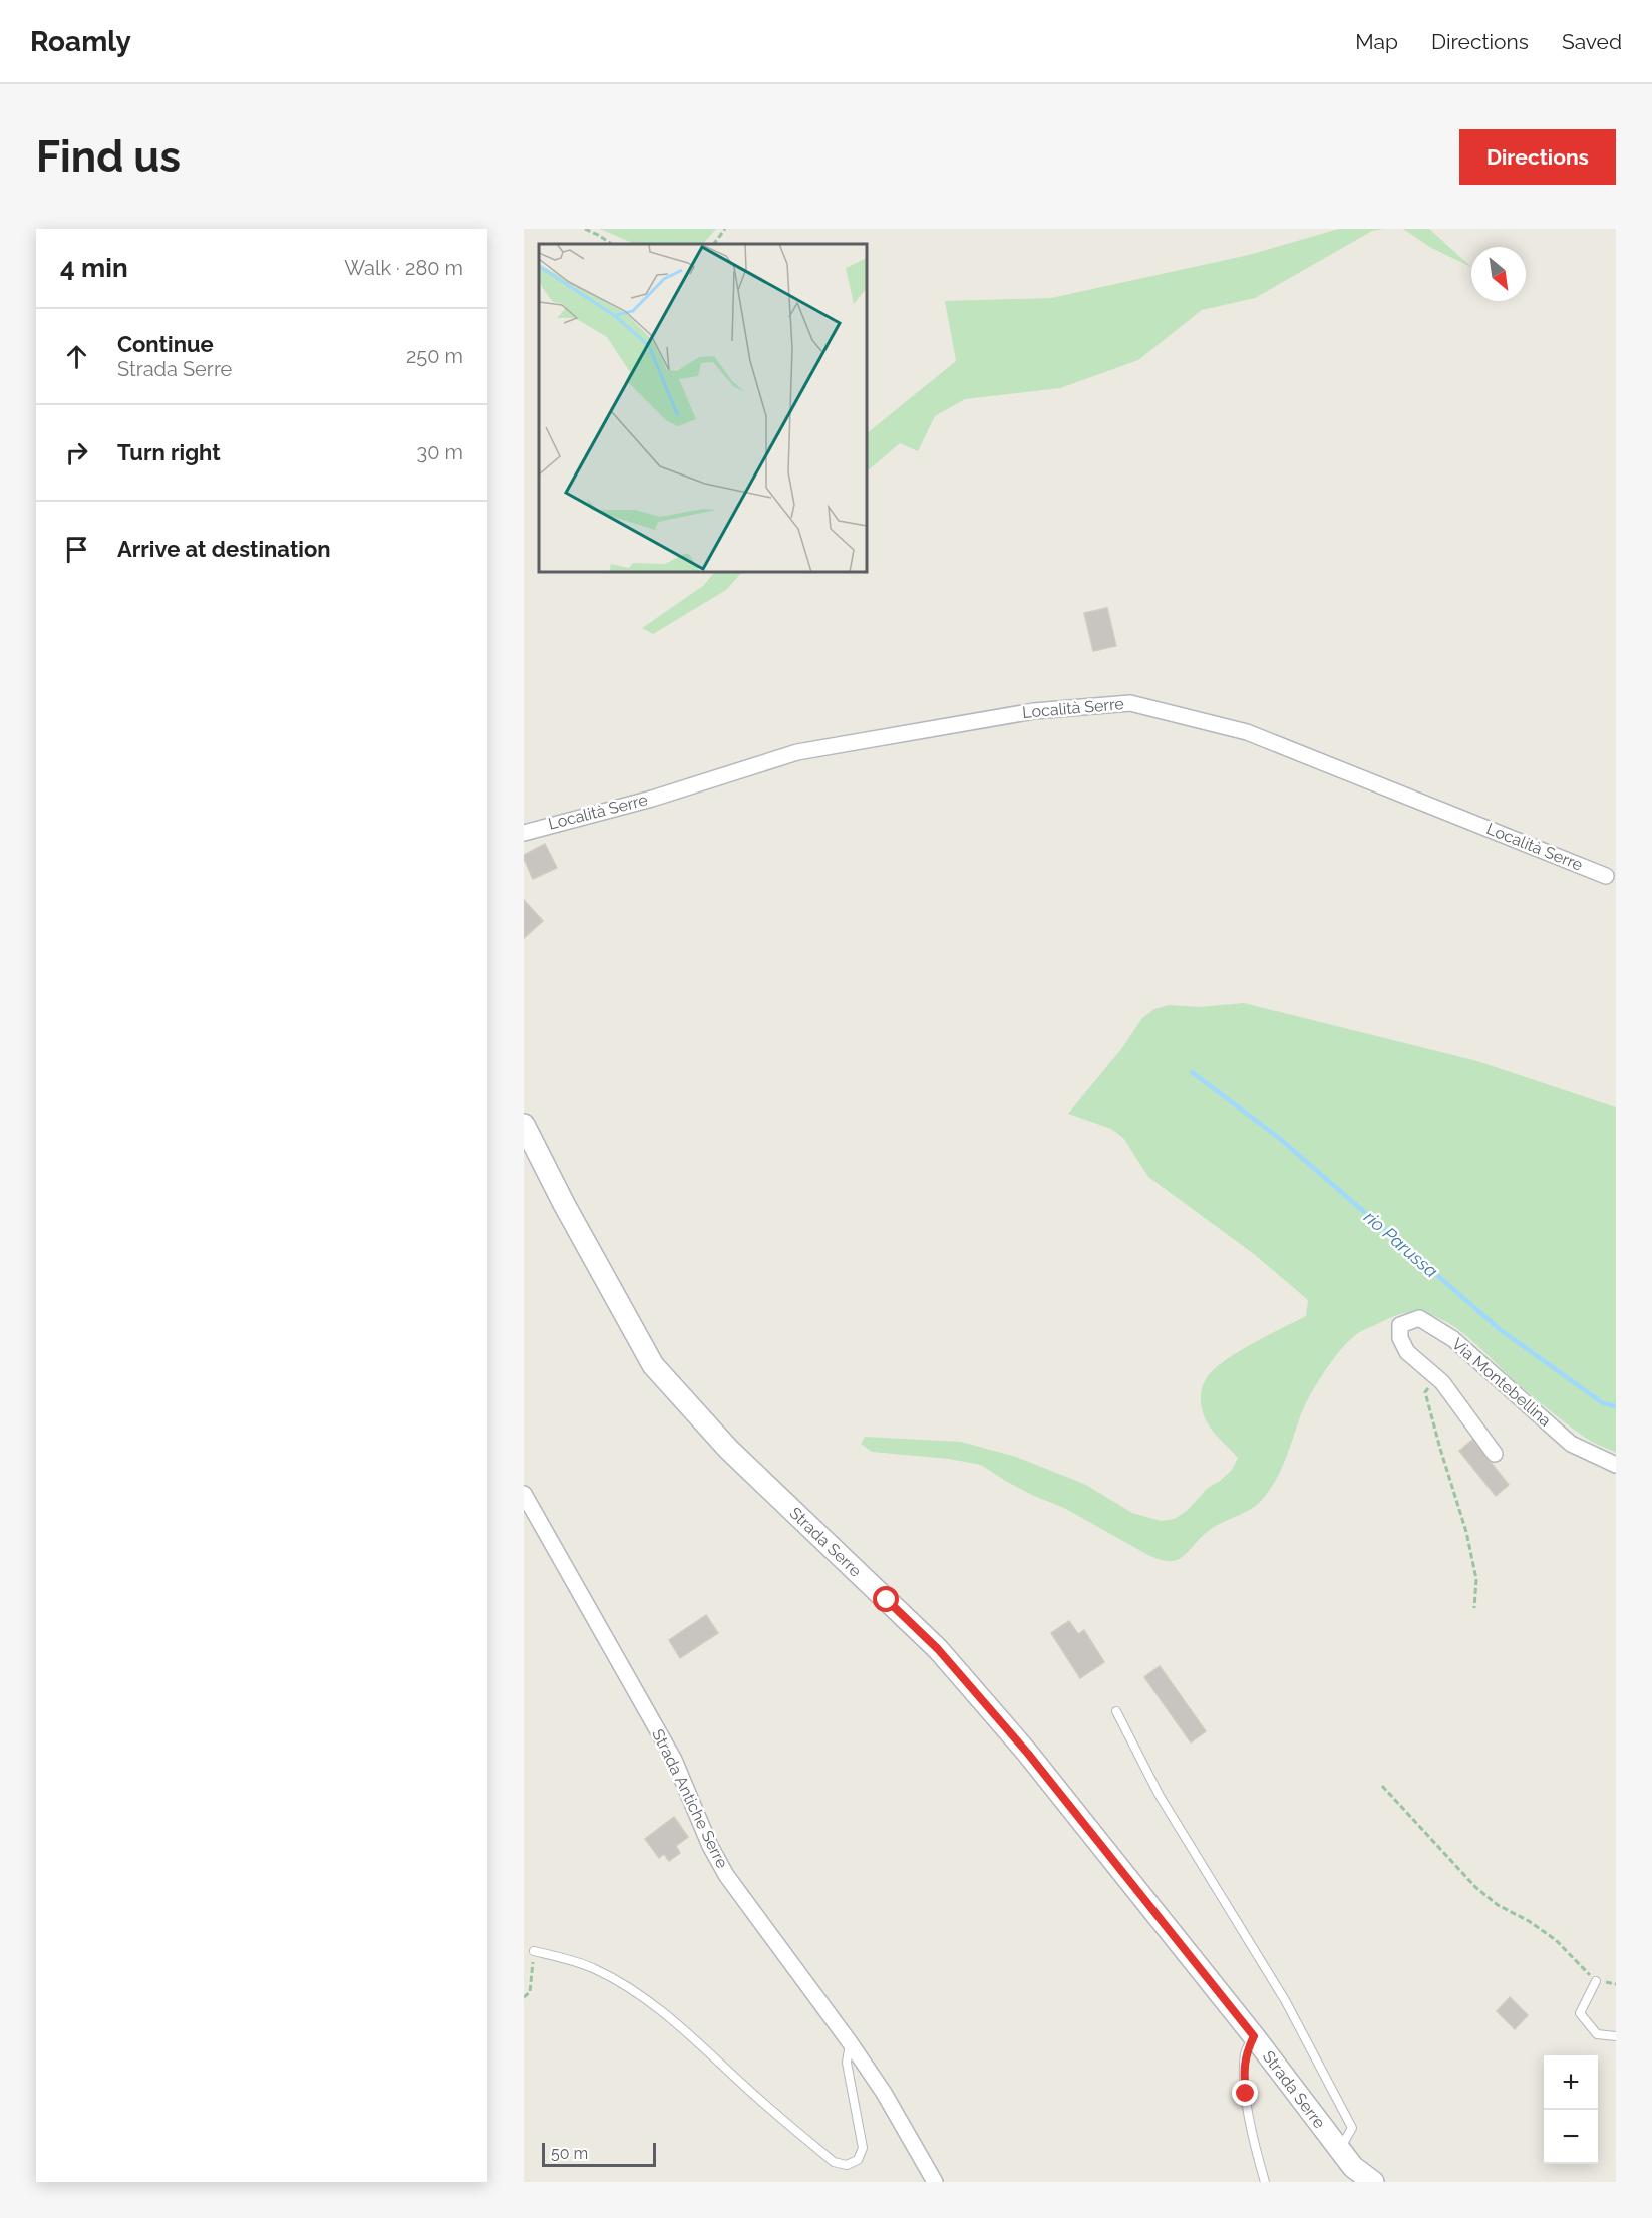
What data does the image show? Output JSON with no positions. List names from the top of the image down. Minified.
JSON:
{"streets":{"main road":["Strada Serre"],"street":["Località Serre","Via Montebellina","Strada Antiche Serre"]},"water":["rio Parussa"],"scale_bar":"50 m","north":"bottom right","page":{"header":"Roamly","nav":["Map","Directions","Saved"],"buttons":"Directions","title":"Find us","heading":["4 min","Walk · 280 m"],"list":[["Continue","Strada Serre","250 m"],["Turn right","30 m"],"Arrive at destination"],"map_buttons":["+","−"],"scale":"50 m"}}
